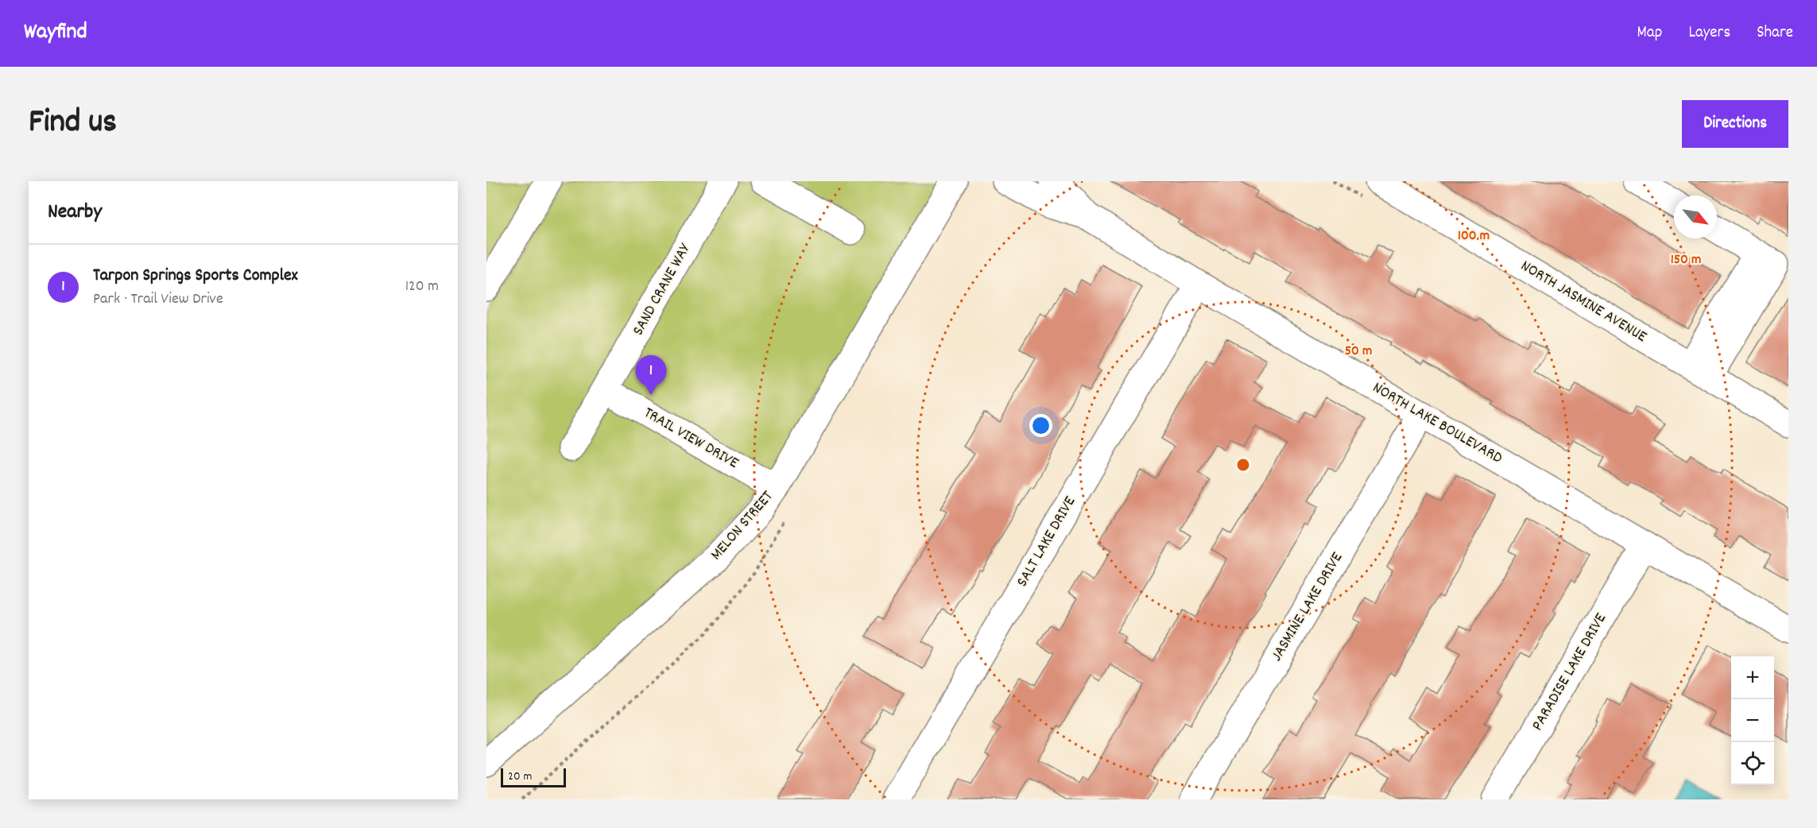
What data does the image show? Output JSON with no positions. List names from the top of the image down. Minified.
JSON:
{"streets":{"street":["SAND CRANE WAY","NORTH JASMINE AVENUE","NORTH LAKE BOULEVARD","TRAIL VIEW DRIVE","MELON STREET","SALT LAKE DRIVE","JASMINE LAKE DRIVE","PARADISE LAKE DRIVE"]},"crossings":[["SAND CRANE WAY","TRAIL VIEW DRIVE"],["NORTH LAKE BOULEVARD","SALT LAKE DRIVE"],["NORTH LAKE BOULEVARD","JASMINE LAKE DRIVE"],["NORTH LAKE BOULEVARD","PARADISE LAKE DRIVE"],["TRAIL VIEW DRIVE","MELON STREET"]],"scale_bar":"20 m","north":"bottom right","page":{"header":"Wayfind","nav":["Map","Layers","Share"],"title":"Find us","buttons":"Directions","heading":"Nearby","list":[{"mark":"1","name":"Tarpon Springs Sports Complex","note":"Park · Trail View Drive","value":"120 m"}],"pins":"1","map_buttons":["+","−"],"scale":"20 m"},"rings":["100 m","150 m","50 m"]}
